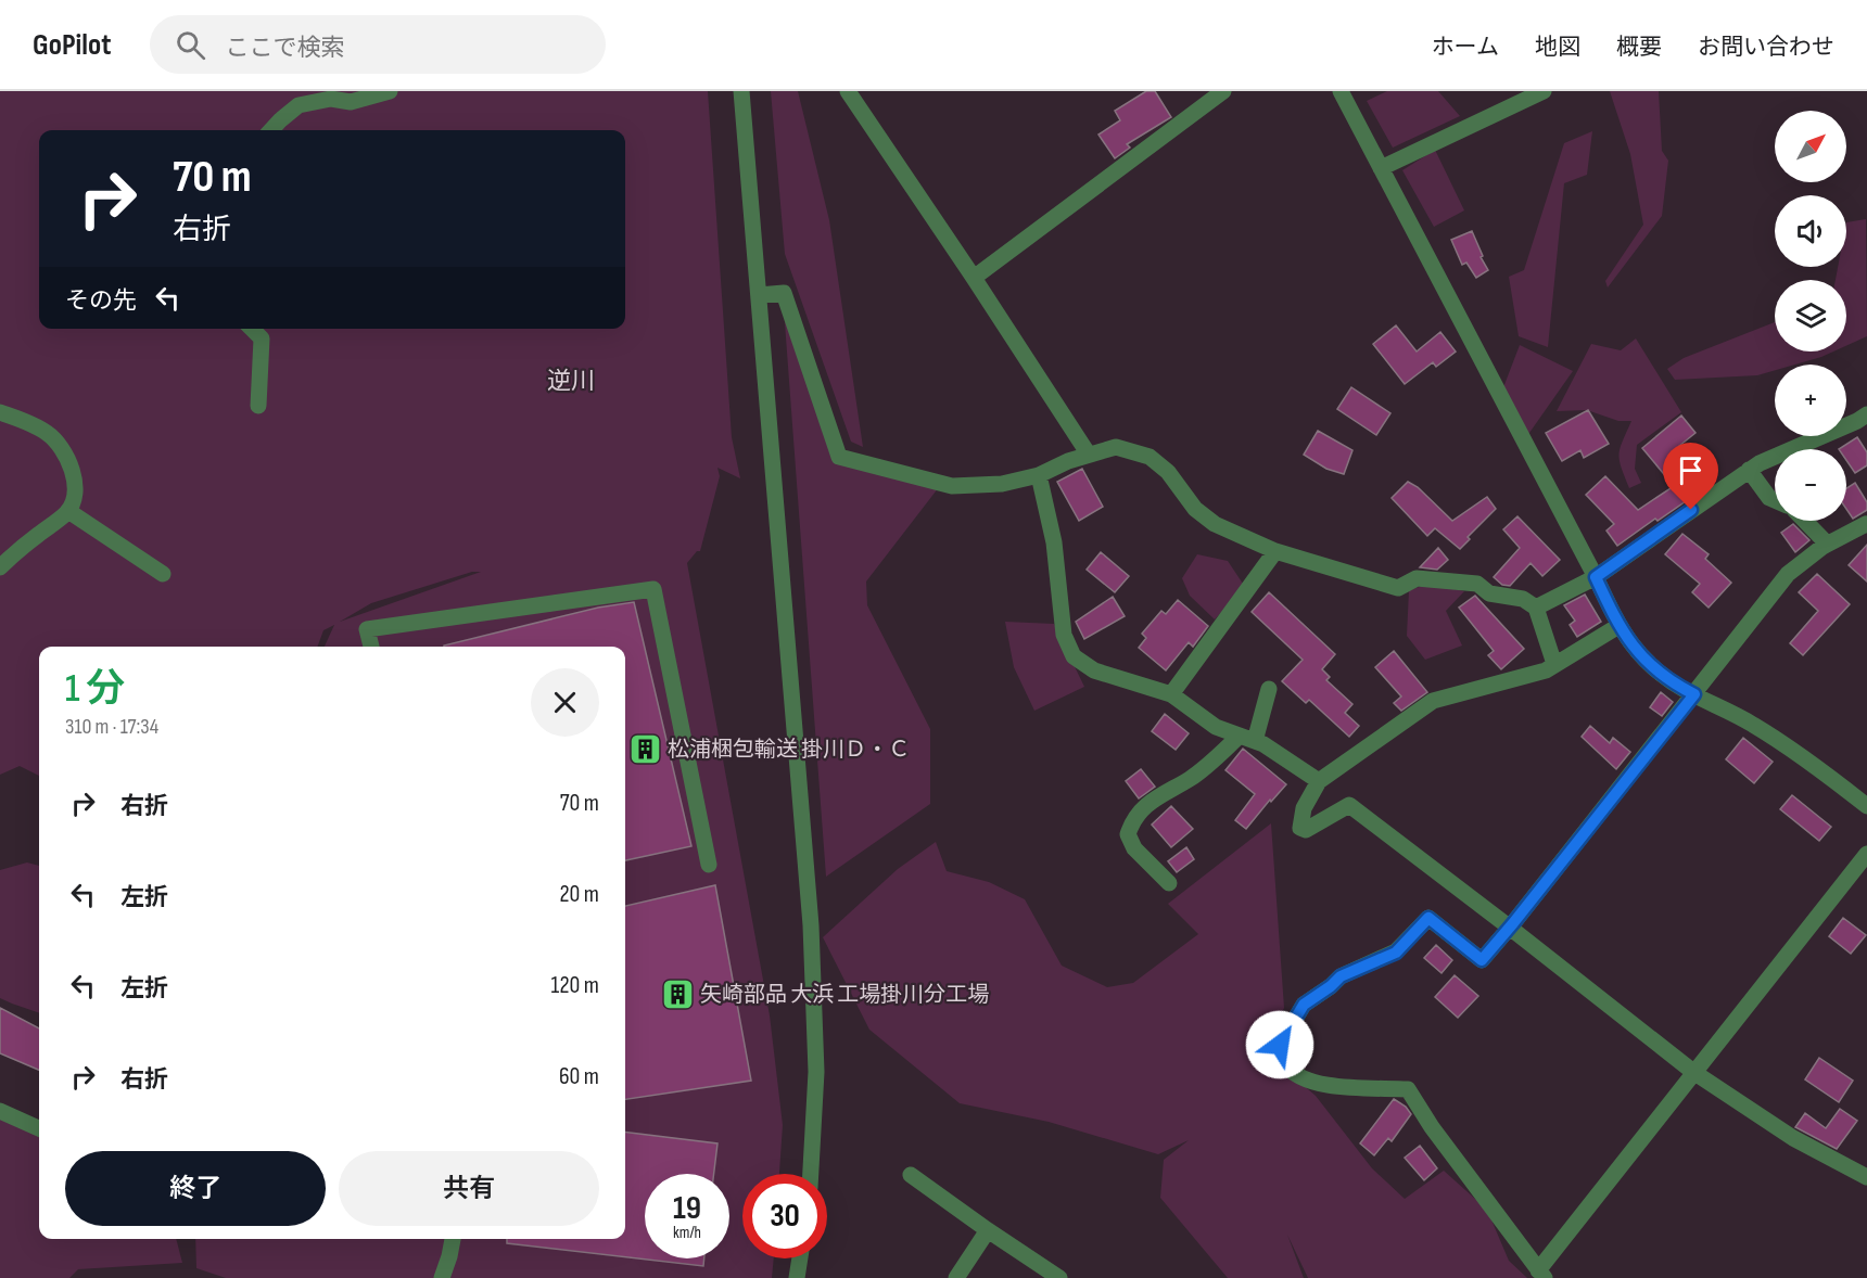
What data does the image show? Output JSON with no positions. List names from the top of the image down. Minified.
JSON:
{"districts":["逆川"],"places":{"building":["松浦梱包輸送 掛川Ｄ・Ｃ","矢崎部品 大浜 工場掛川分工場"]},"north":"top right","page":{"header":"GoPilot","search":"ここで検索","nav":["ホーム","地図","概要","お問い合わせ"],"map_buttons":["+","−"],"turn":["70 m","右折"],"then":"その先","heading":["1 分","310 m · 17:34"],"list":[{"name":"右折","value":"70 m"},{"name":"左折","value":"20 m"},{"name":"左折","value":"120 m"},{"name":"右折","value":"60 m"}],"buttons":["終了","共有"],"speed":"19 km/h","limit":"30"}}
